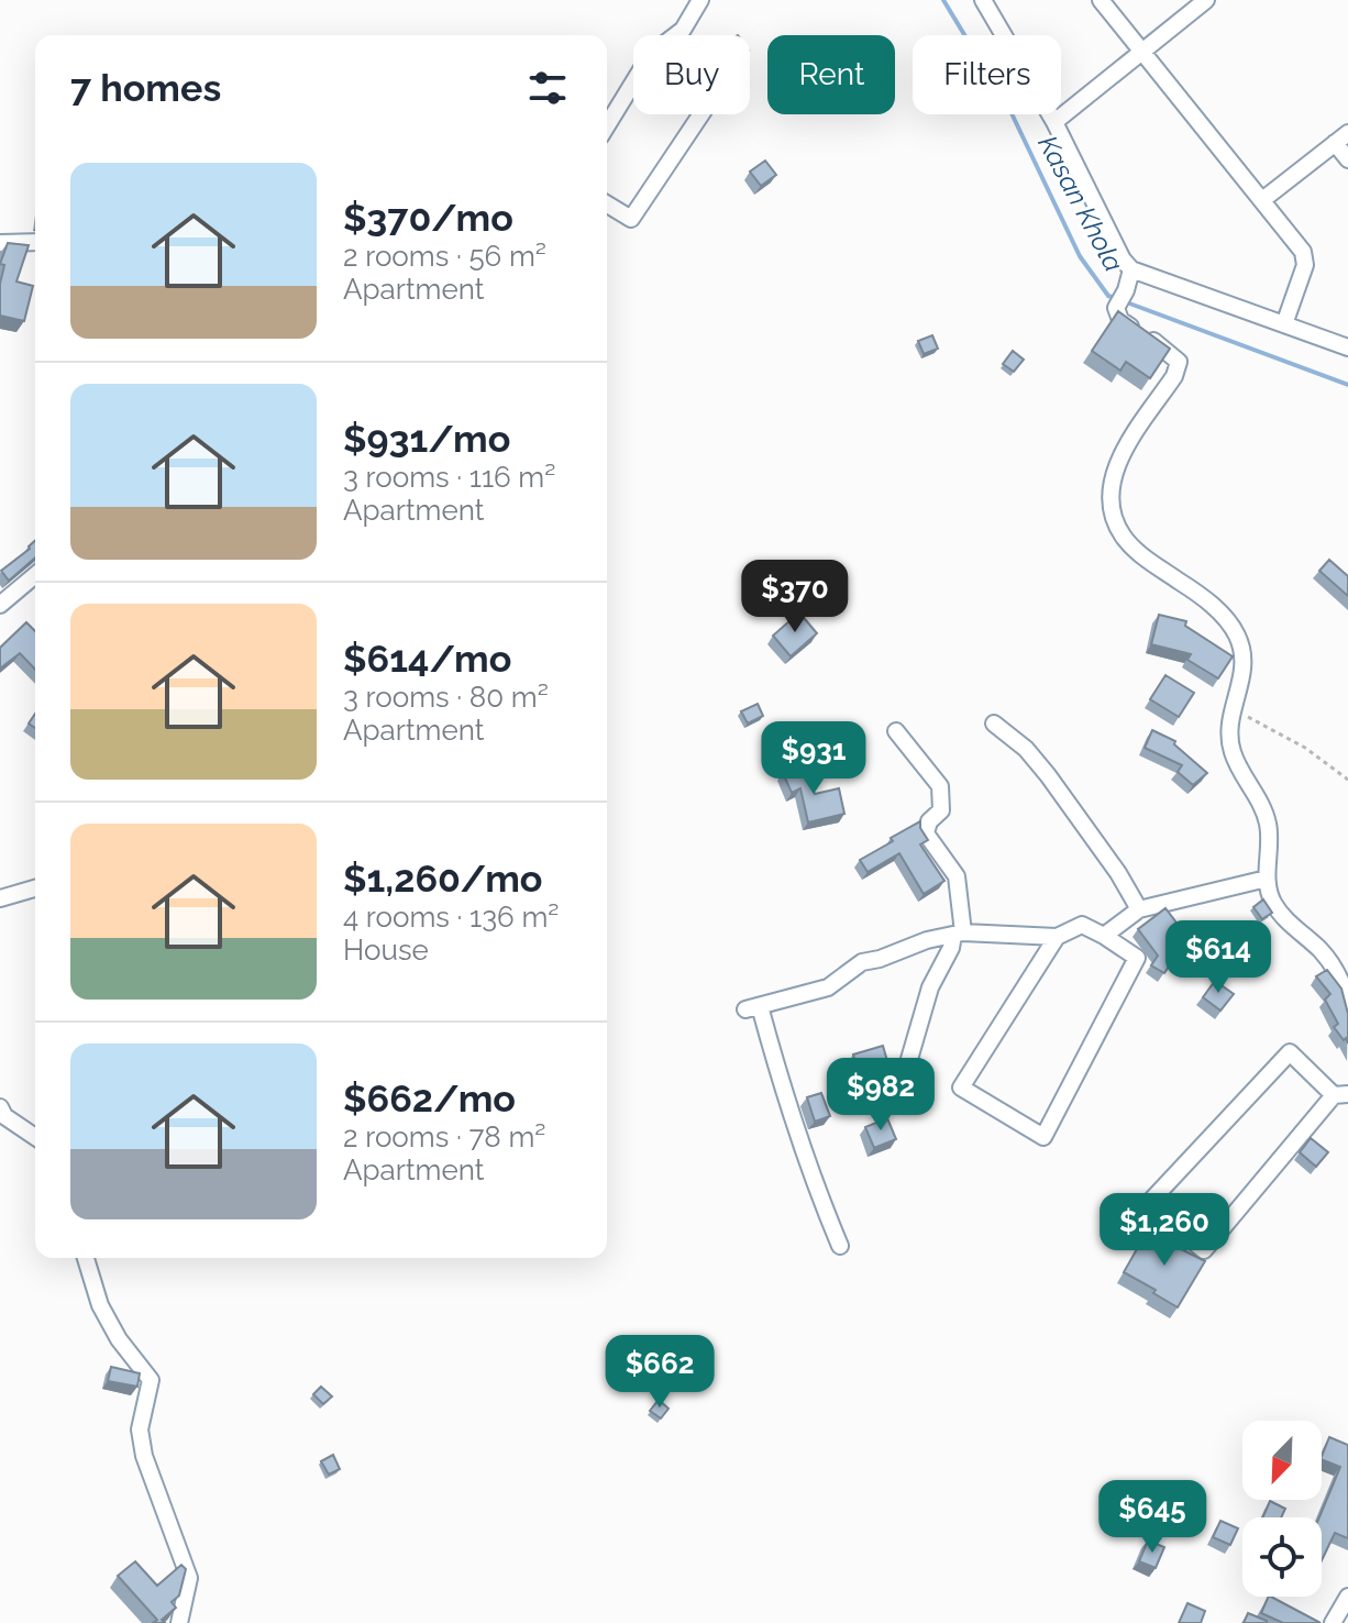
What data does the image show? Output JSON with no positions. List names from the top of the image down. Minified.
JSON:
{"water":["Kasan Khola"],"north":"bottom left","page":{"chip":["Buy","Rent","Filters"],"heading":"7 homes","list":[{"name":"$370/mo","note":"2 rooms · 56 m² · Apartment"},{"name":"$931/mo","note":"3 rooms · 116 m² · Apartment"},{"name":"$614/mo","note":"3 rooms · 80 m² · Apartment"},{"name":"$1,260/mo","note":"4 rooms · 136 m² · House"},{"name":"$662/mo","note":"2 rooms · 78 m² · Apartment"}],"price":["$370","$931","$614","$982","$1,260","$662","$645"]}}
